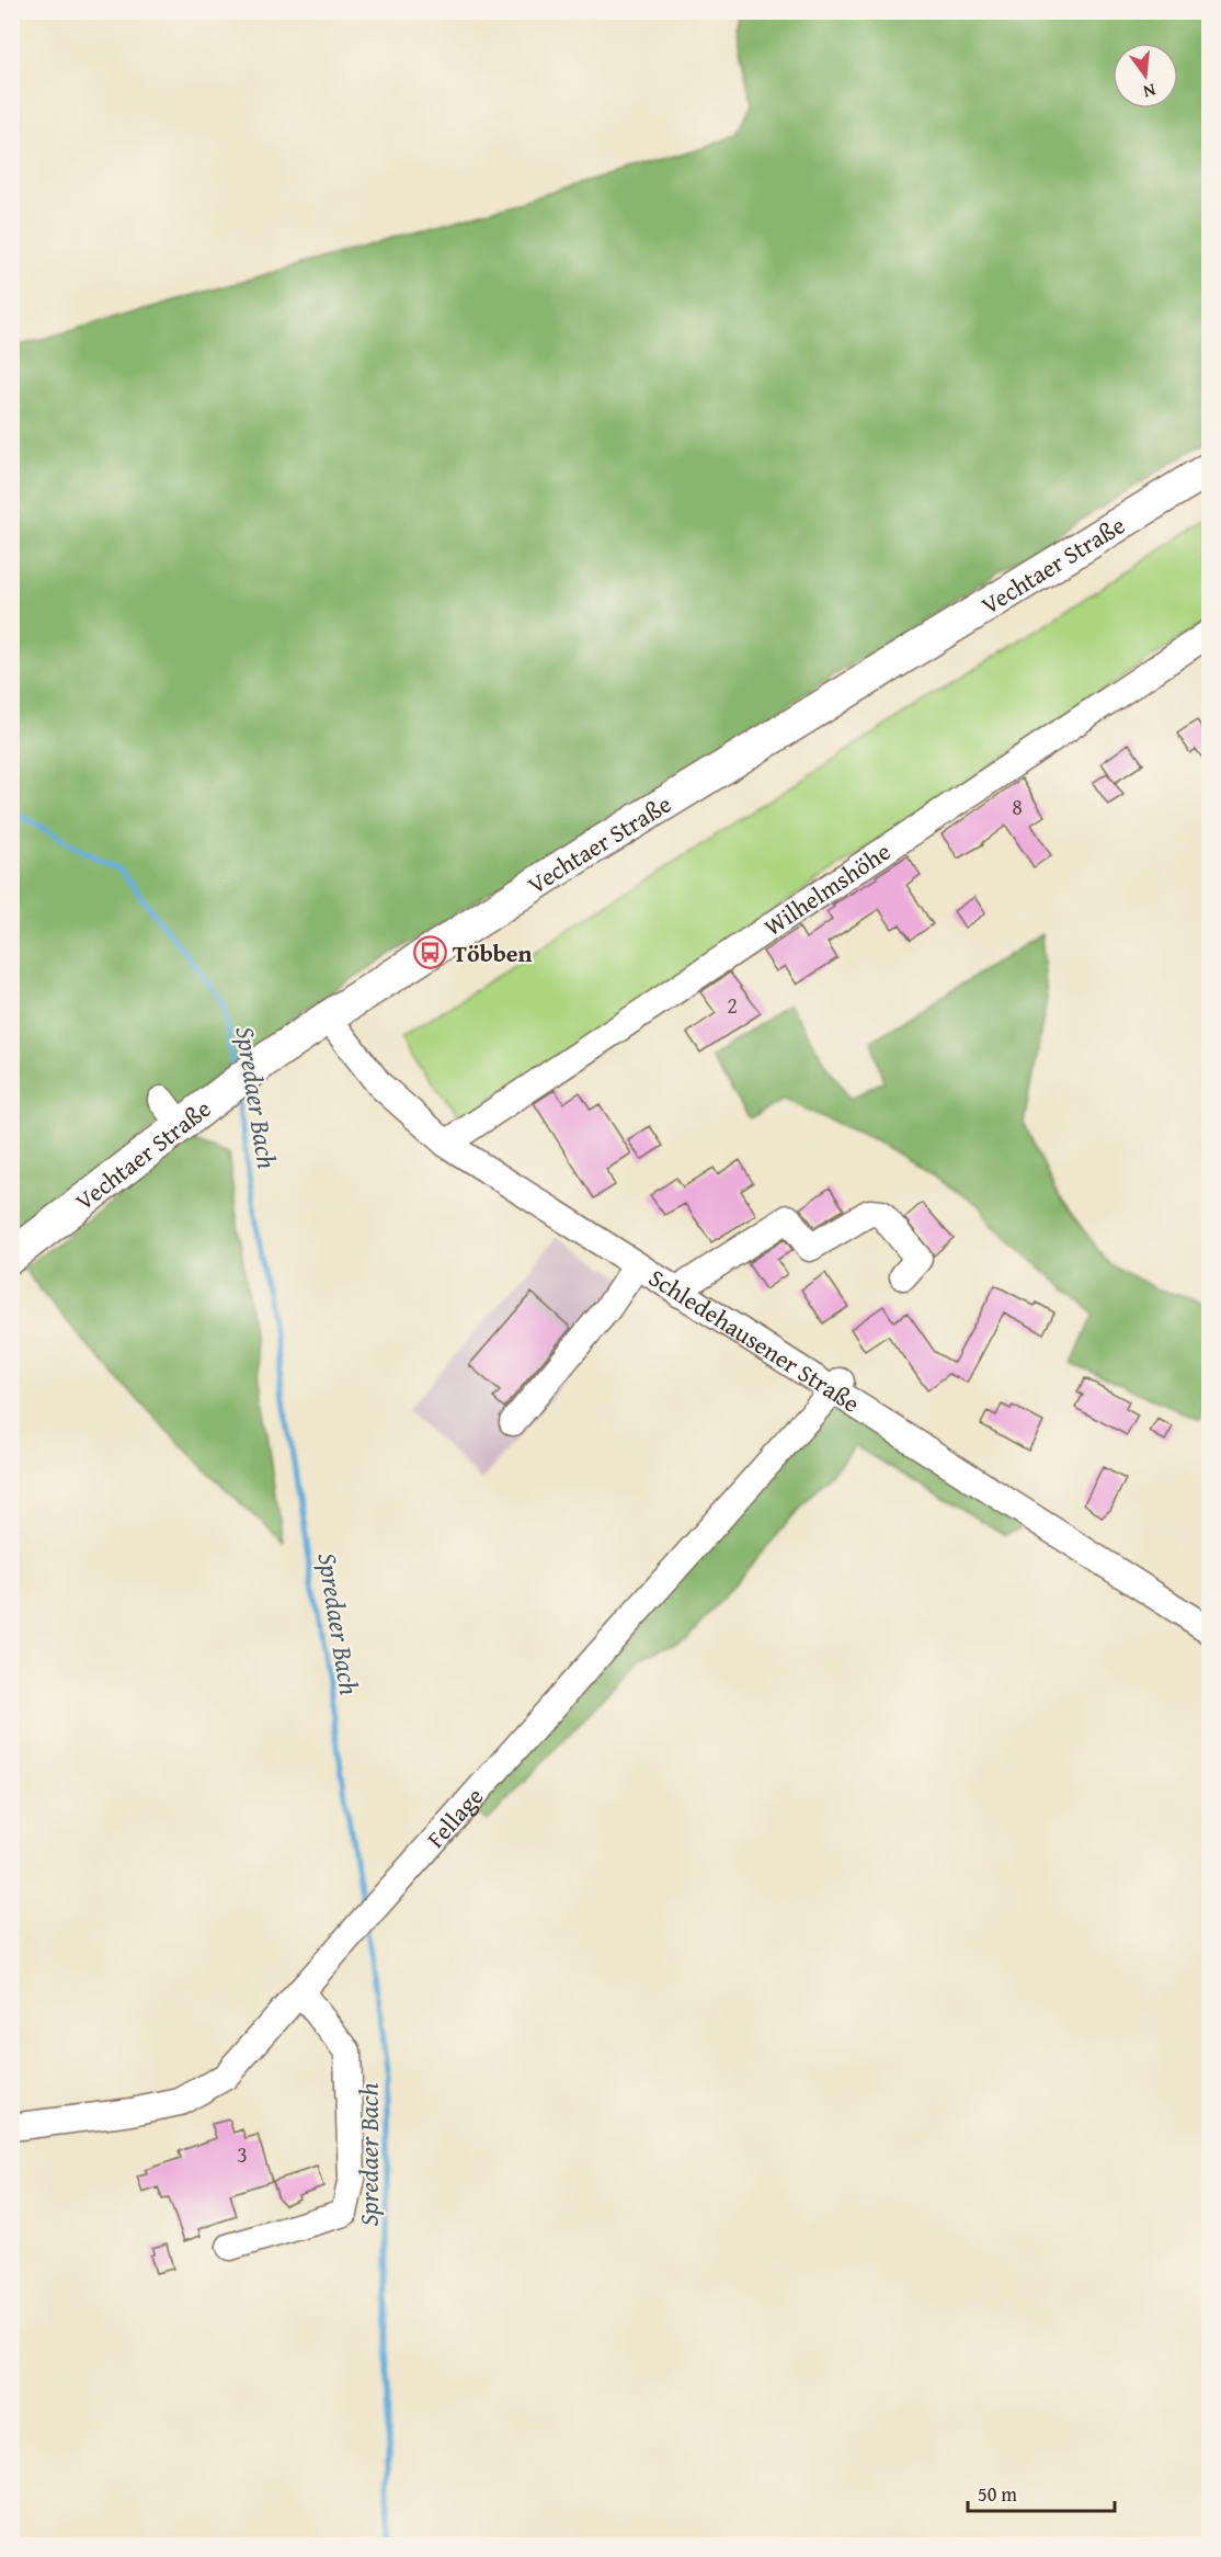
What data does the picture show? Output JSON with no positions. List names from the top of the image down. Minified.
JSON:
{"streets":{"main road":["Vechtaer Straße"],"street":["Wilhelmshöhe","Schledehausener Straße","Fellage"]},"crossings":[["Vechtaer Straße","Schledehausener Straße"],["Wilhelmshöhe","Schledehausener Straße"],["Schledehausener Straße","Fellage"]],"water":["Spredaer Bach"],"places":{"bus stop":["Többen"]},"house_numbers":["8","2","3"],"scale_bar":"50 m","north":"bottom"}
